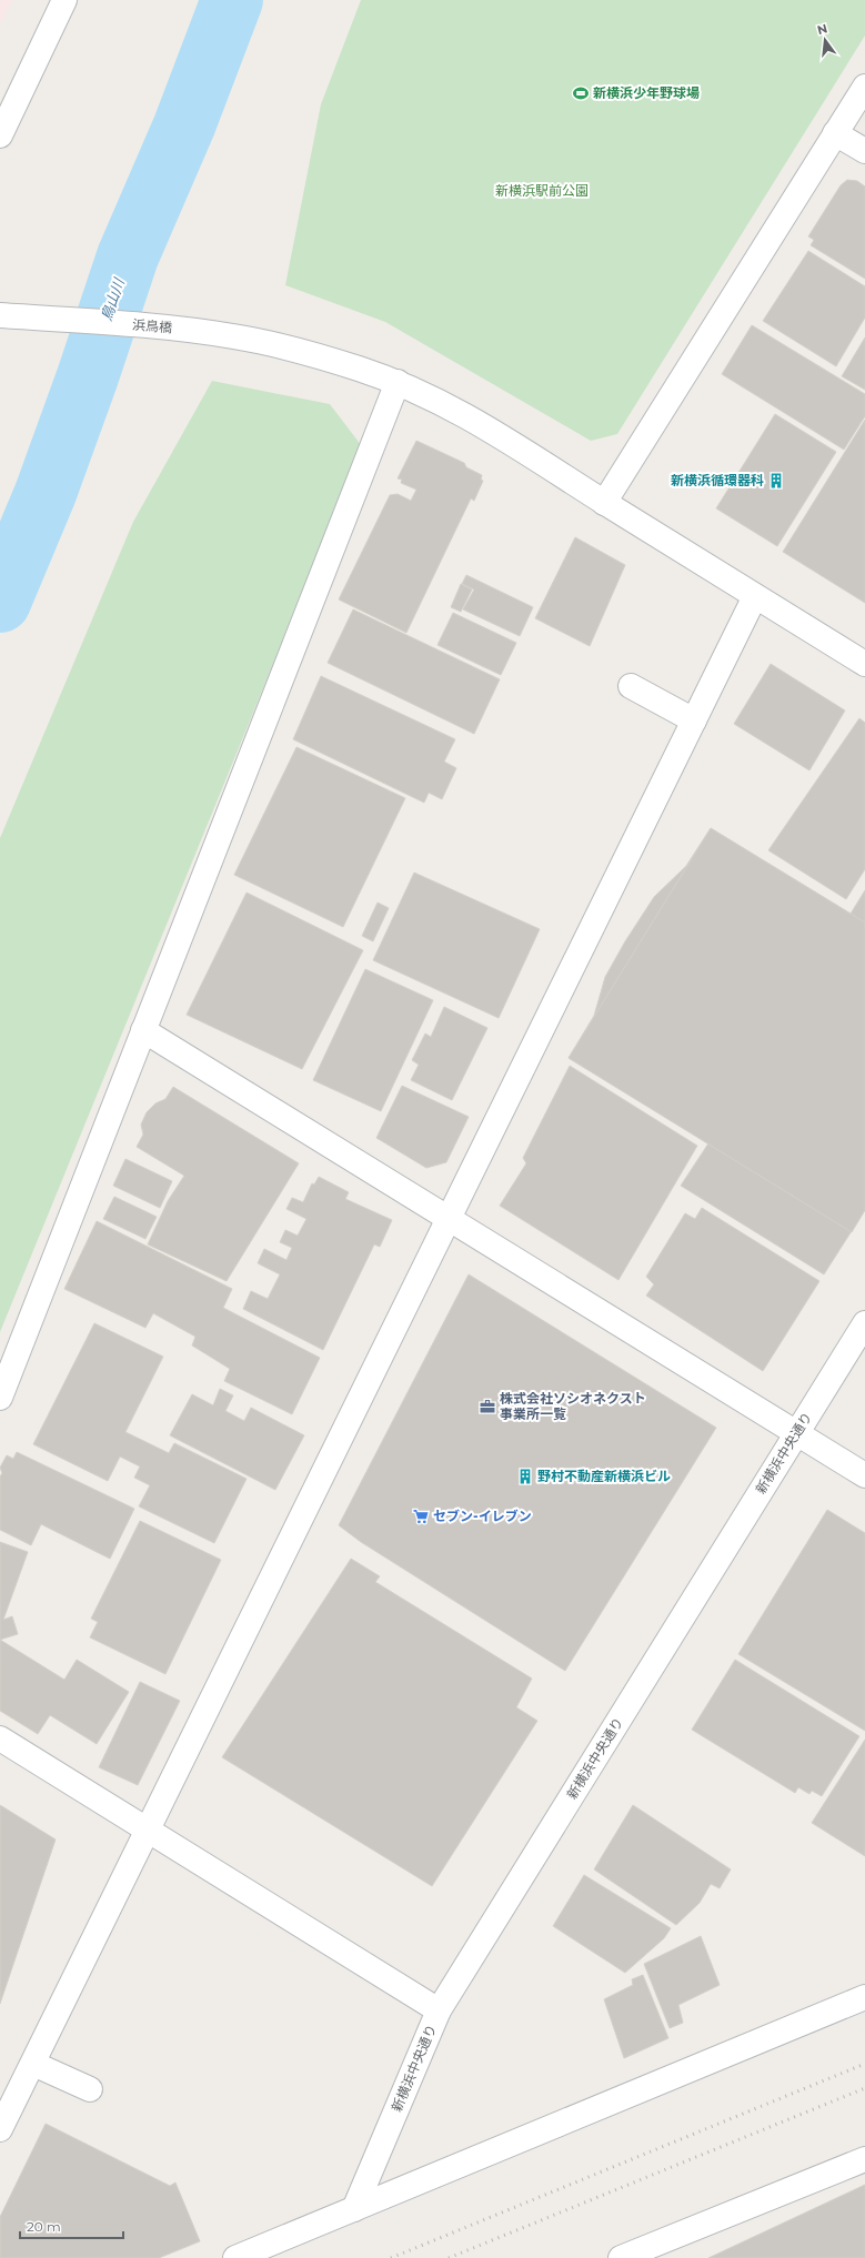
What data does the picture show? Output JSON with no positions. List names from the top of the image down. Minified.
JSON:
{"streets":{"street":["浜鳥橋","新横浜中央通り"]},"water":["鳥山川"],"parks":["新横浜駅前公園"],"places":{"sports":["新横浜少年野球場"],"building":["新横浜循環器科","野村不動産新横浜ビル"],"office":["株式会社ソシオネクスト 事業所一覧"],"supermarket":["セブン-イレブン"]},"scale_bar":"20 m","north":"top"}
